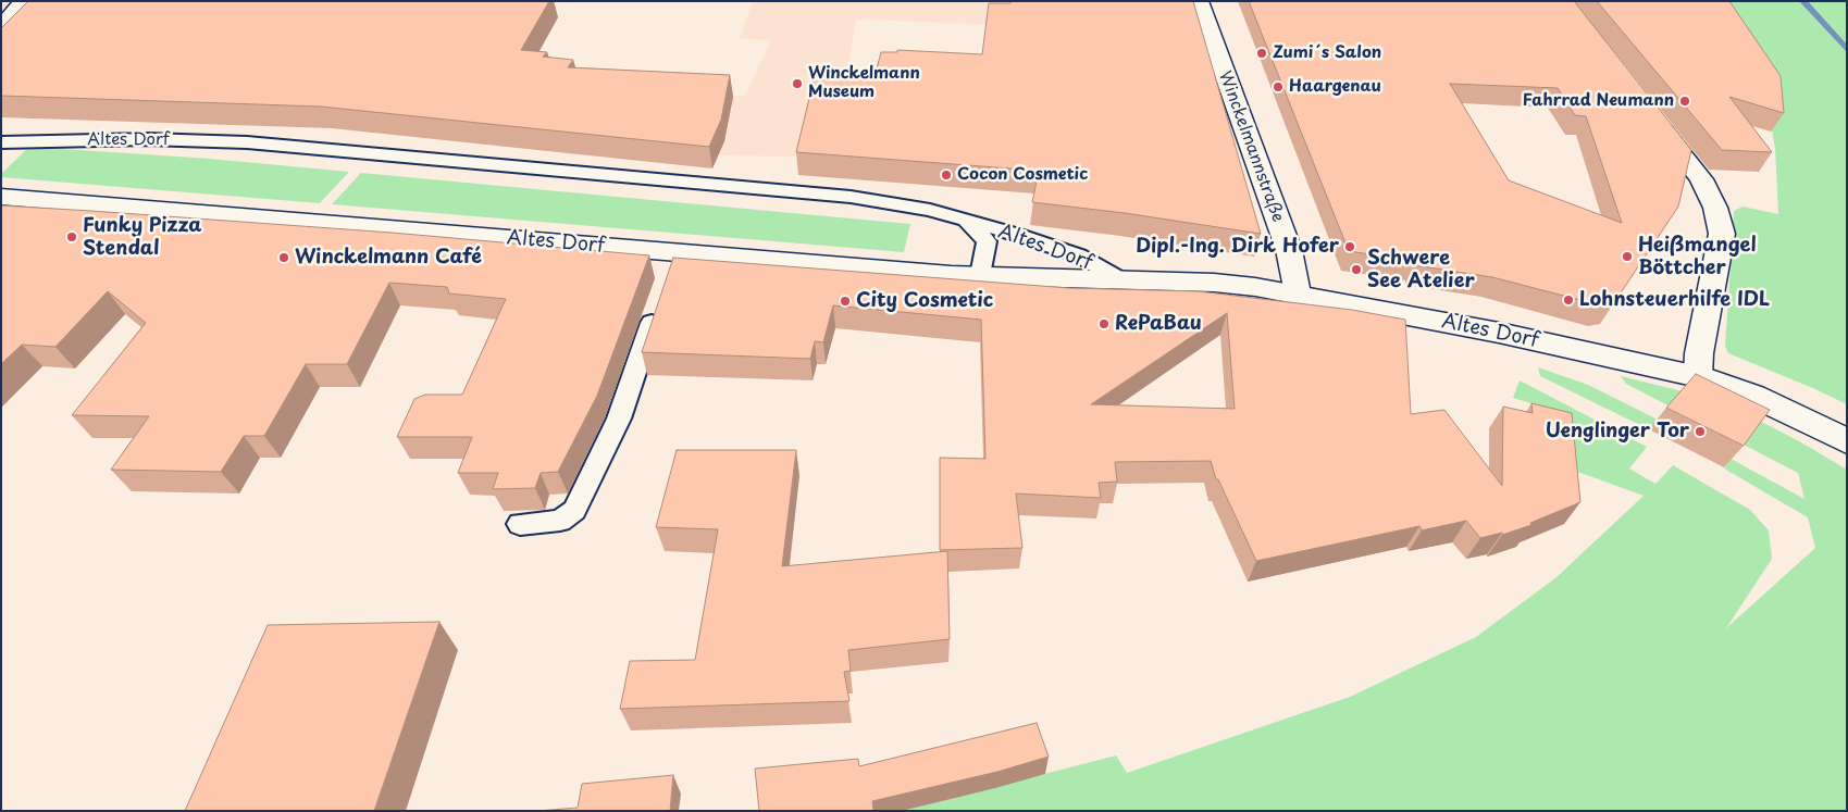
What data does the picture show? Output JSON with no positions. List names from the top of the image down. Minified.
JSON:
{"streets":{"main road":["Altes Dorf","Winckelmannstraße"]},"crossings":[["Altes Dorf","Winckelmannstraße"]],"places":["Zumi´s Salon","Winckelmann Museum","Haargenau","Fahrrad Neumann","Cocon Cosmetic","Funky Pizza Stendal","Dipl.-Ing. Dirk Hofer","Heißmangel Böttcher","Winckelmann Café","Schwere See Atelier","Lohnsteuerhilfe IDL","City Cosmetic","RePaBau","Uenglinger Tor"]}
